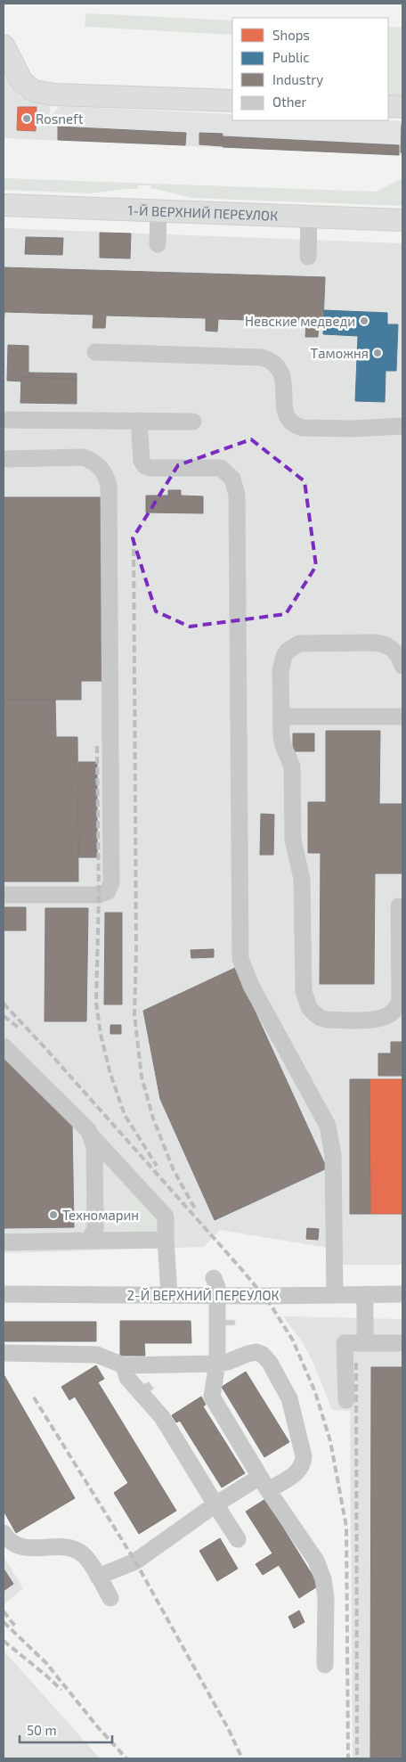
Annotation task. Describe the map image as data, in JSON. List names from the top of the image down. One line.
{"streets":{"main road":["1-Й ВЕРХНИЙ ПЕРЕУЛОК"],"street":["2-Й ВЕРХНИЙ ПЕРЕУЛОК"]},"places":["Rosneft","Невские медведи","Таможня","Техномарин"],"legend":["Shops","Public","Industry","Other"],"scale_bar":"50 m"}
